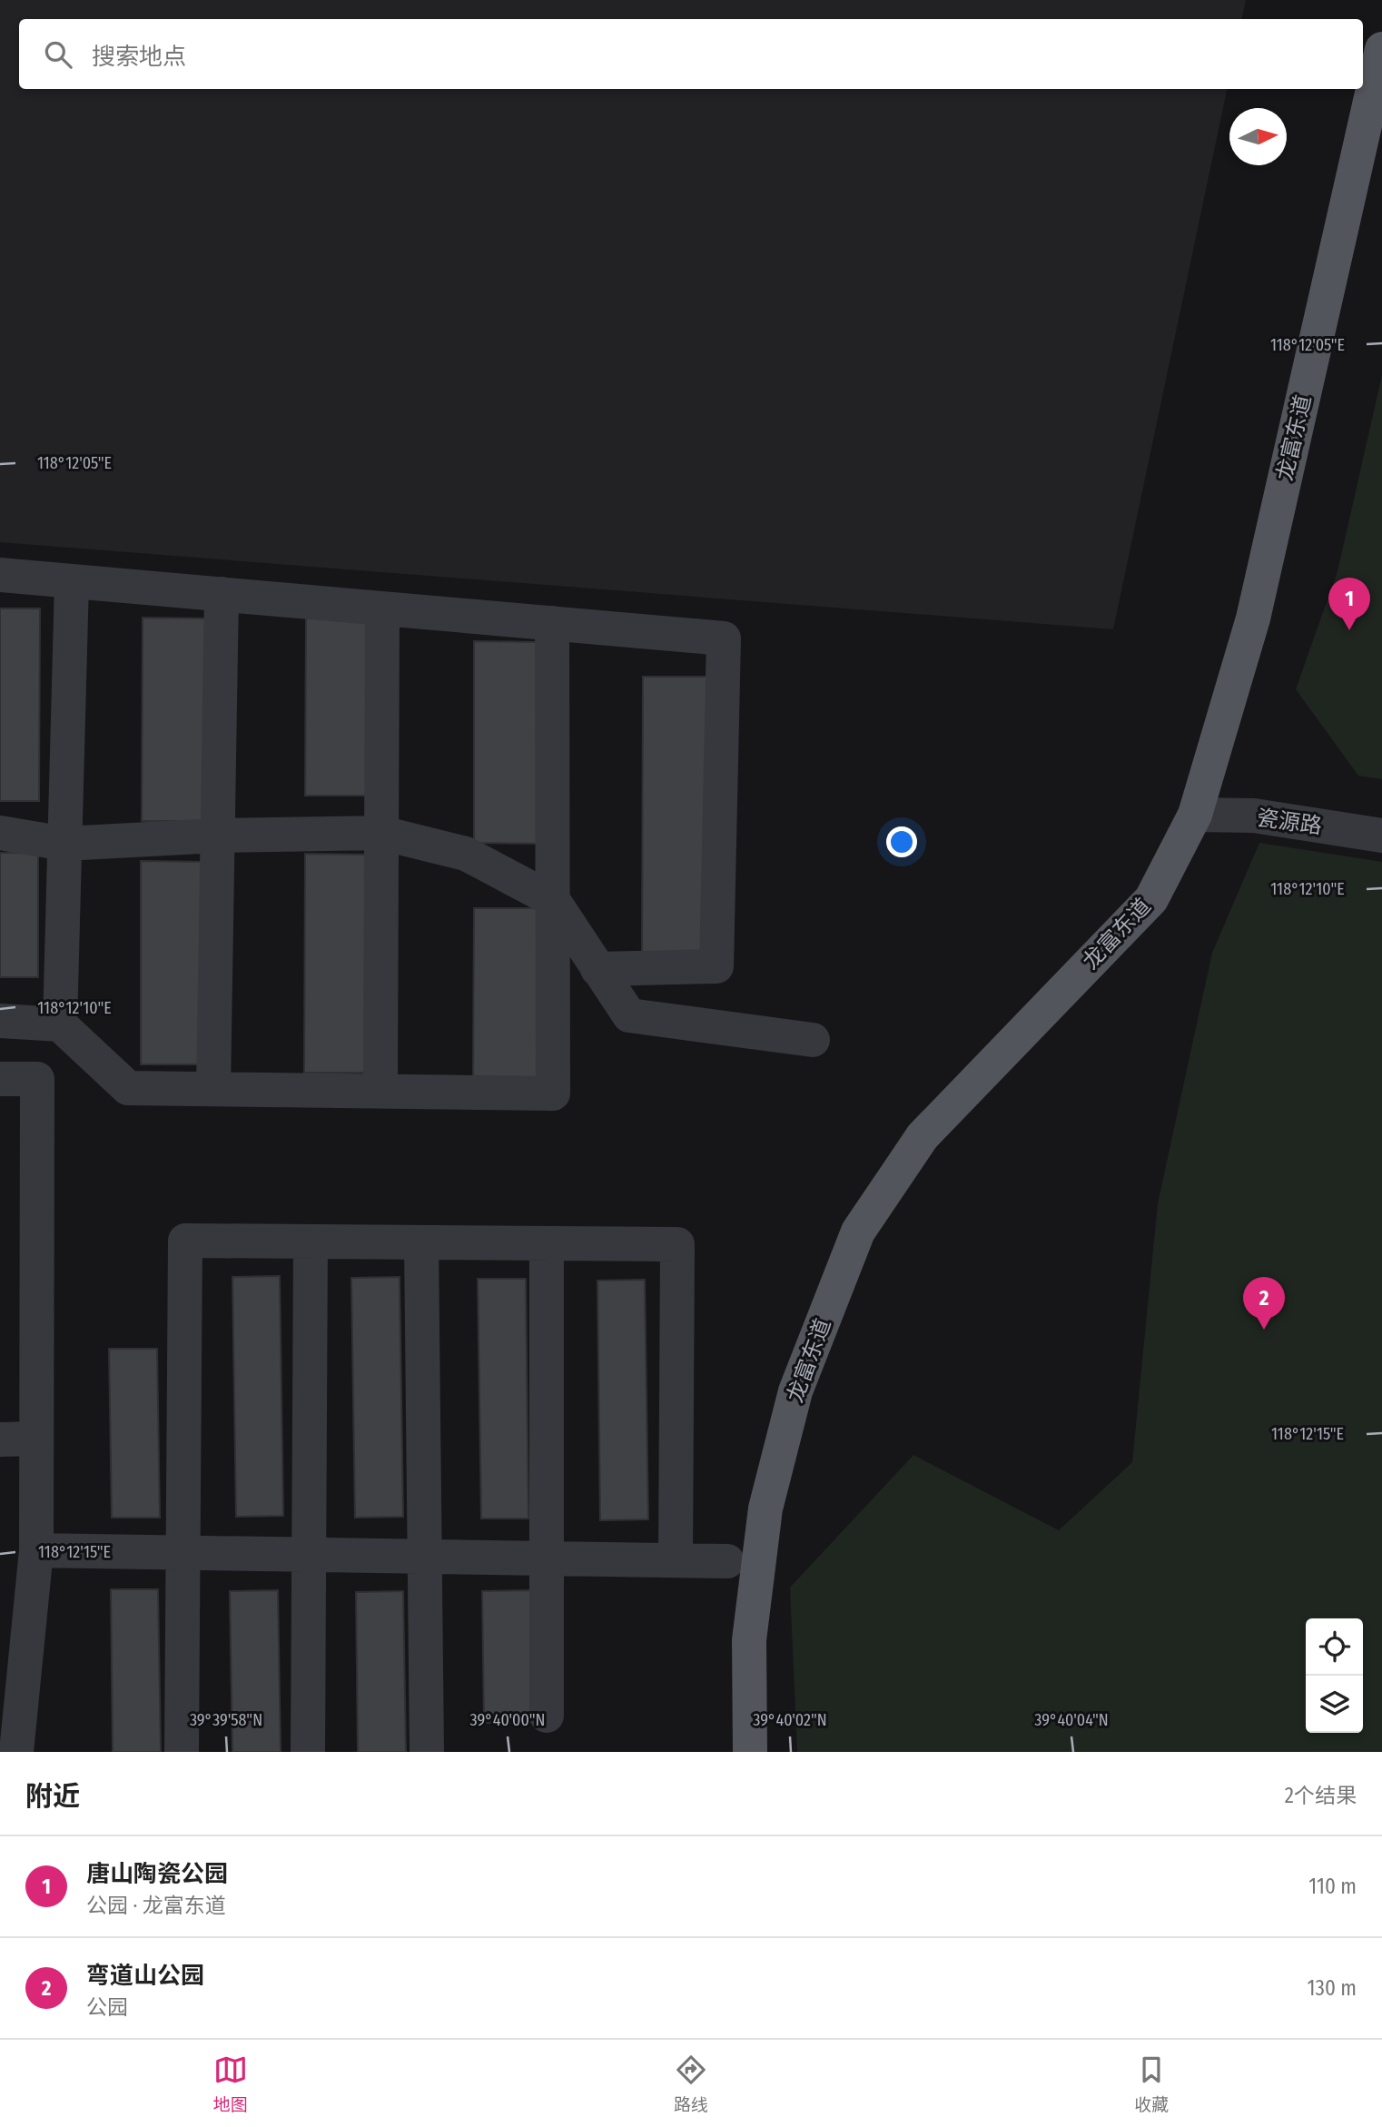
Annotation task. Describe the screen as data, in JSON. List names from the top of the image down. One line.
{"streets":{"main road":["龙富东道"],"street":["瓷源路"]},"crossings":[["龙富东道","瓷源路"]],"north":"right","page":{"search":"搜索地点","pins":["1","2"],"heading":["附近","2个结果"],"list":[{"mark":"1","name":"唐山陶瓷公园","note":"公园 · 龙富东道","value":"110 m"},{"mark":"2","name":"弯道山公园","note":"公园","value":"130 m"}],"nav":["地图","路线","收藏"]},"coordinates":["118°12'05\"E","118°12'10\"E","118°12'15\"E","39°39'58\"N","39°40'00\"N","39°40'02\"N","39°40'04\"N"]}
